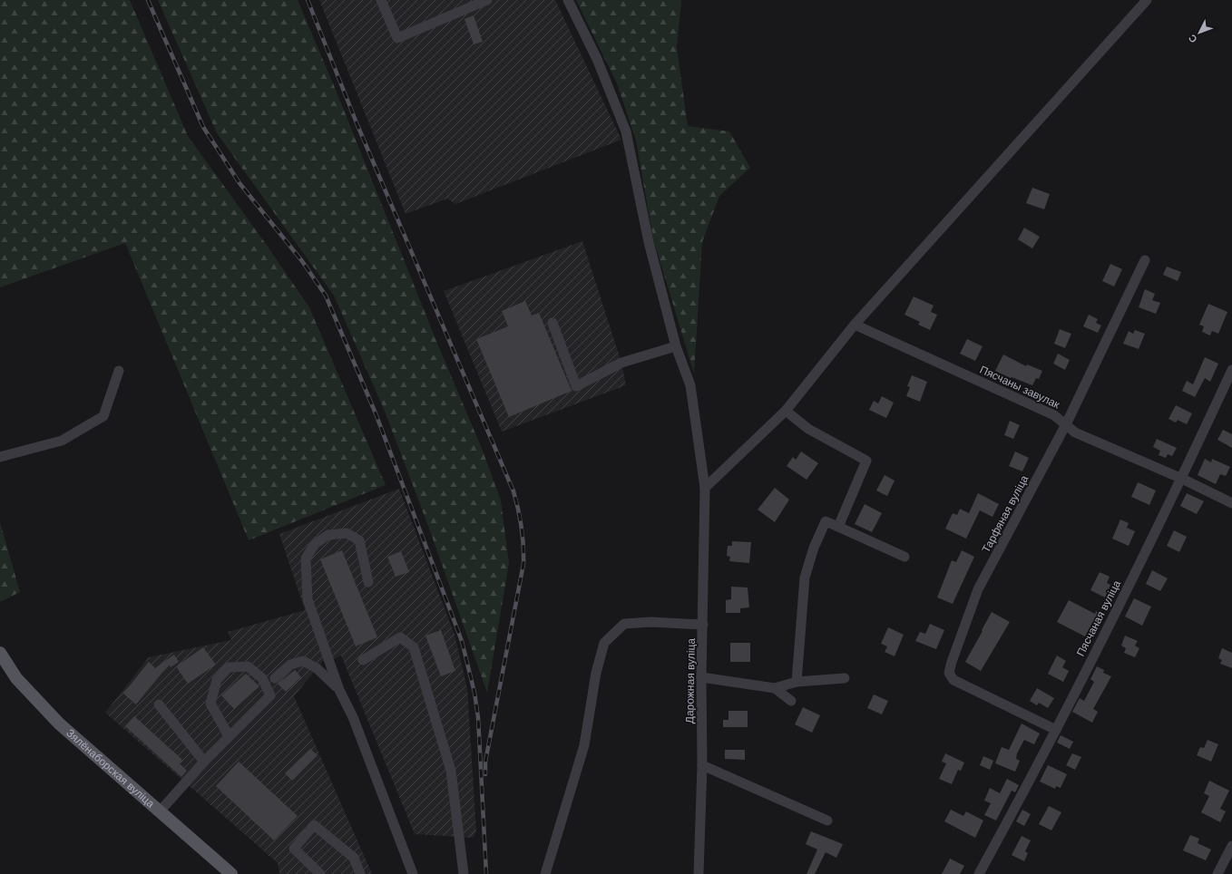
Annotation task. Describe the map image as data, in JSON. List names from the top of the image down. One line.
{"streets":{"main road":["Зялёнаборская вуліца"],"street":["Пясчаны завулак","Тарфяная вуліца","Пясчаная вуліца","Дарожная вуліца"]},"crossings":[["Пясчаны завулак","Тарфяная вуліца"],["Пясчаны завулак","Пясчаная вуліца"],["Тарфяная вуліца","Пясчаная вуліца"]],"north":"bottom left"}
